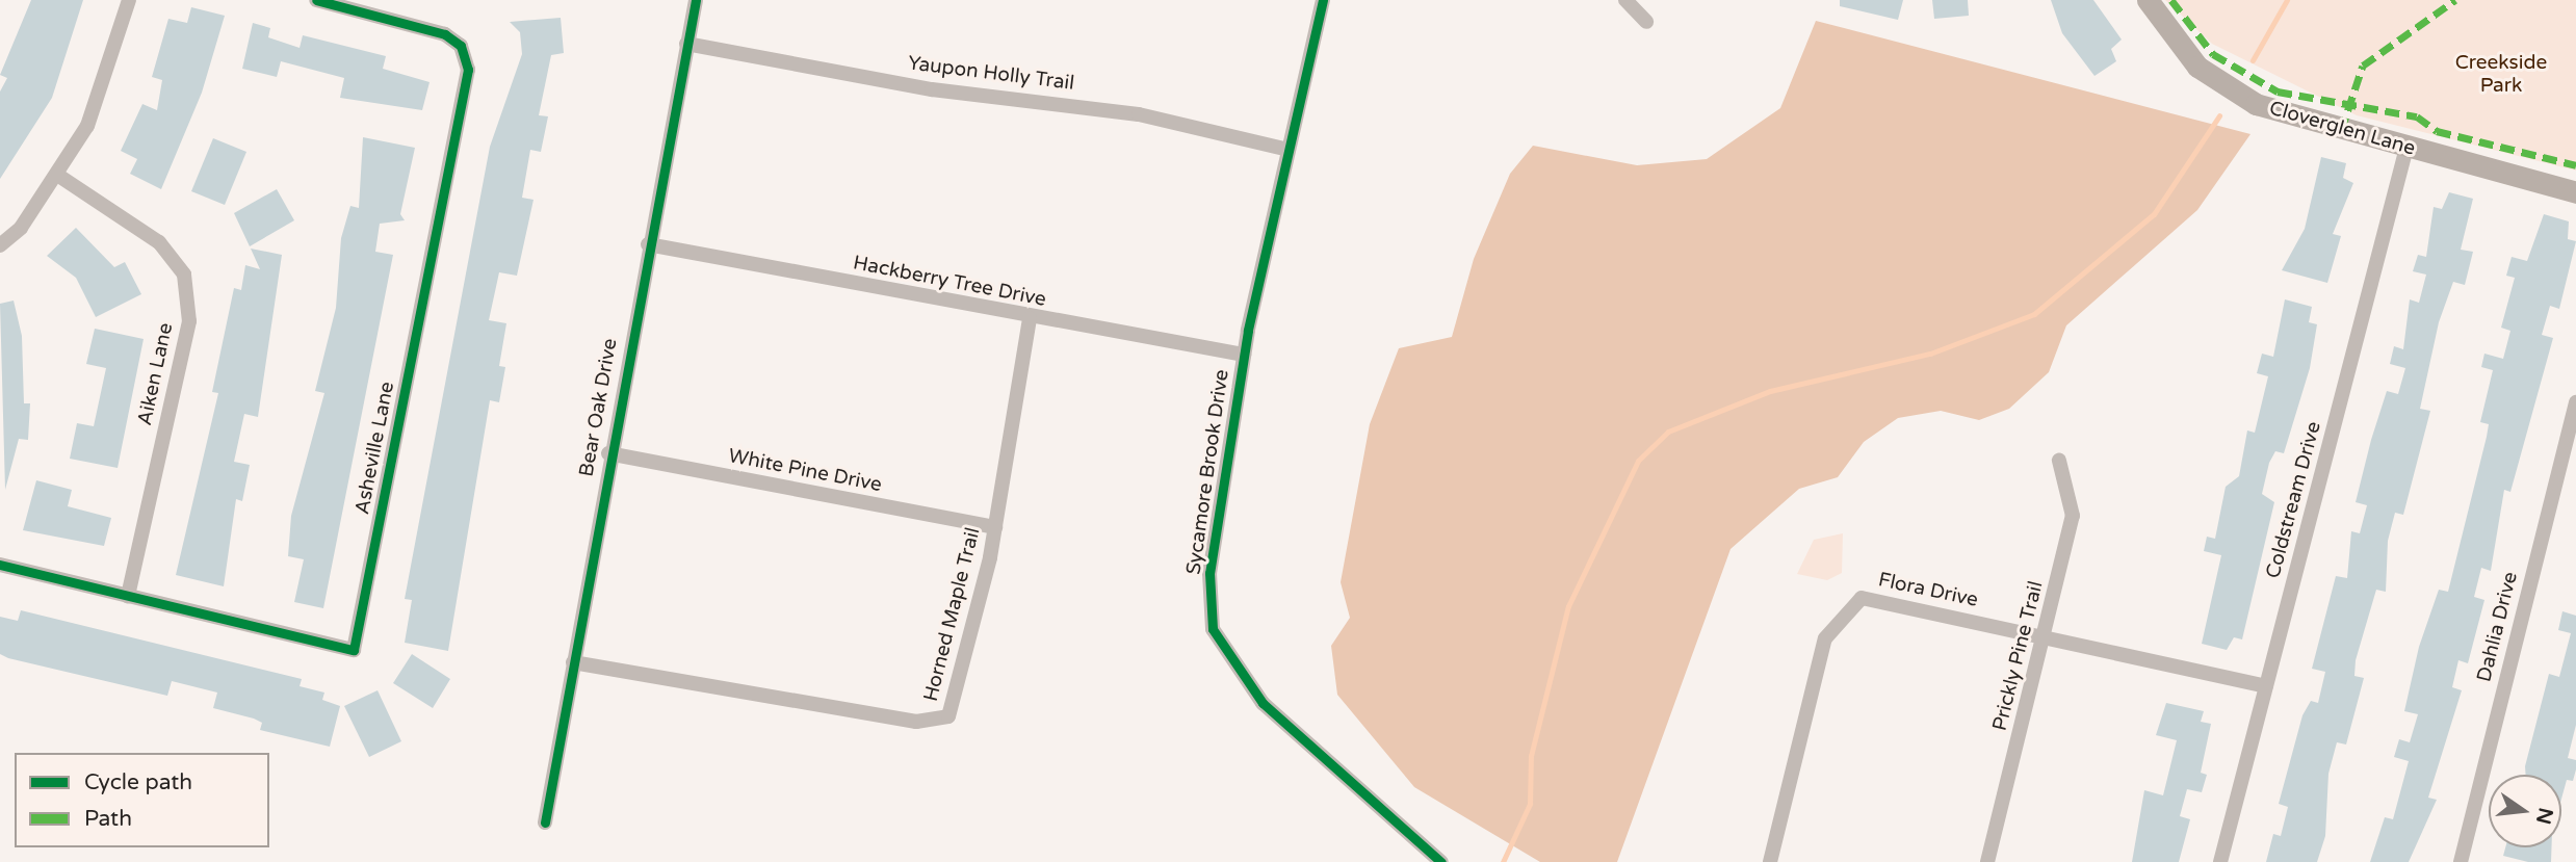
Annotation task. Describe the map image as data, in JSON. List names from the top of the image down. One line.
{"streets":{"street":["Yaupon Holly Trail","Cloverglen Lane","Hackberry Tree Drive","Aiken Lane","Bear Oak Drive","Asheville Lane","White Pine Drive","Sycamore Brook Drive","Coldstream Drive","Flora Drive","Horned Maple Trail","Dahlia Drive","Prickly Pine Trail"]},"crossings":[["Yaupon Holly Trail","Bear Oak Drive"],["Yaupon Holly Trail","Sycamore Brook Drive"],["Cloverglen Lane","Coldstream Drive"],["Hackberry Tree Drive","Bear Oak Drive"],["Hackberry Tree Drive","Sycamore Brook Drive"],["Hackberry Tree Drive","Horned Maple Trail"],["Aiken Lane","Asheville Lane"],["Bear Oak Drive","White Pine Drive"],["Bear Oak Drive","Horned Maple Trail"],["White Pine Drive","Horned Maple Trail"],["Coldstream Drive","Flora Drive"],["Flora Drive","Prickly Pine Trail"]],"parks":["Creekside Park"],"legend":["Cycle path","Path"],"north":"right"}
